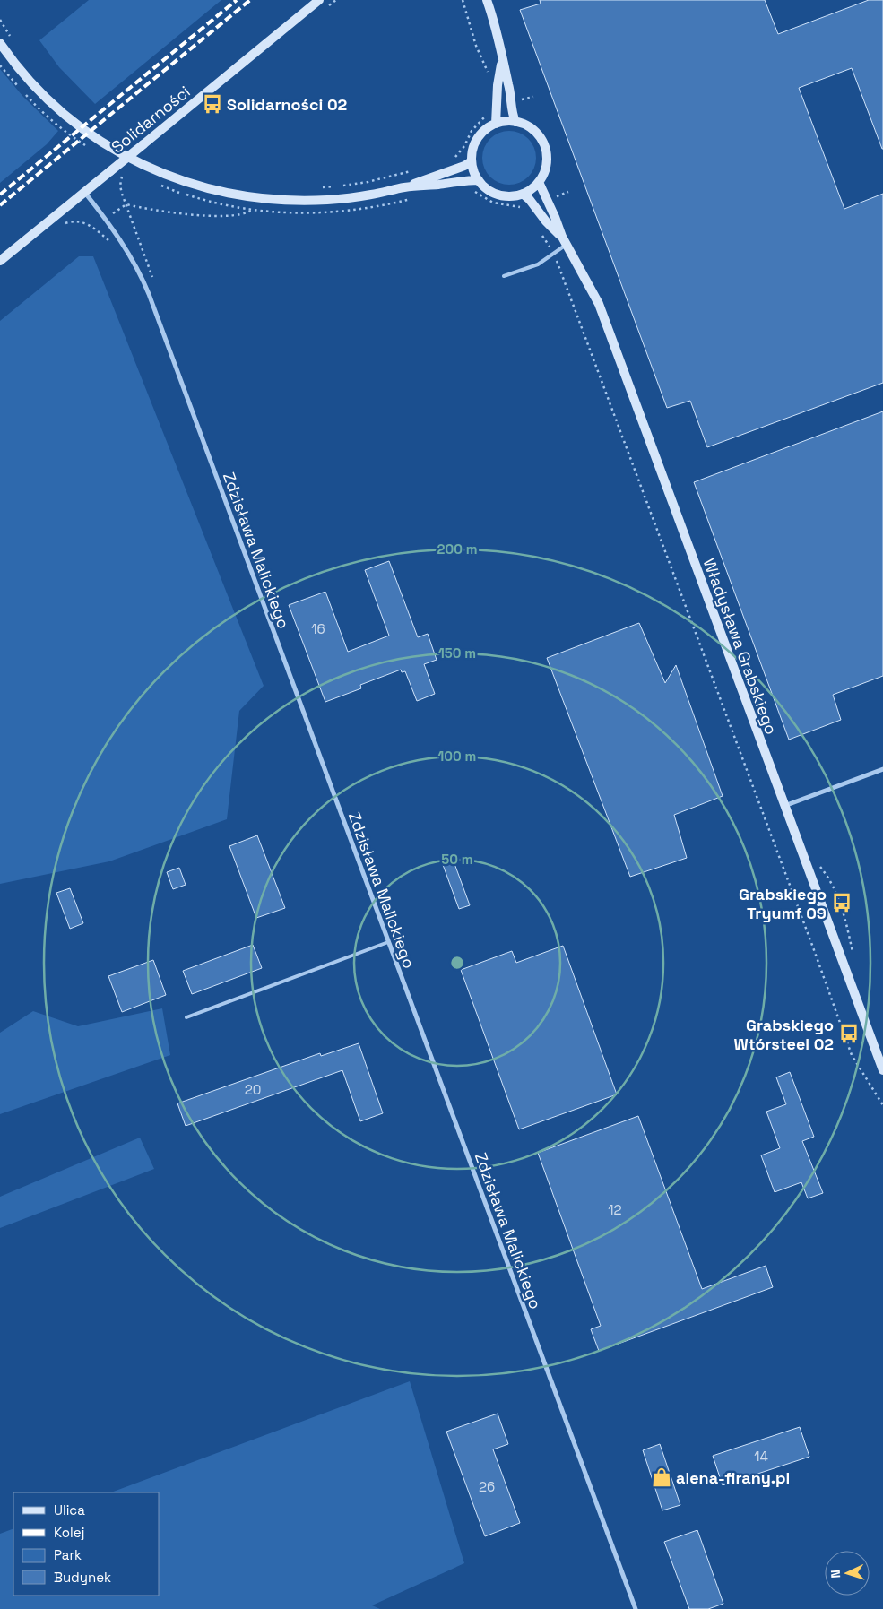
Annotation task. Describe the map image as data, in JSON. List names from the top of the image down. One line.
{"streets":{"street":["Solidarności","Zdzisława Malickiego","Władysława Grabskiego"]},"crossings":[["Solidarności","Zdzisława Malickiego"]],"places":{"bus stop":["Solidarności 02","Grabskiego Tryumf 09","Grabskiego Wtórsteel 02"],"shop":["alena-firany.pl"]},"house_numbers":["16","20","12","14","26"],"legend":["Ulica","Kolej","Park","Budynek"],"north":"left","rings":["200 m","150 m","100 m","50 m"]}
